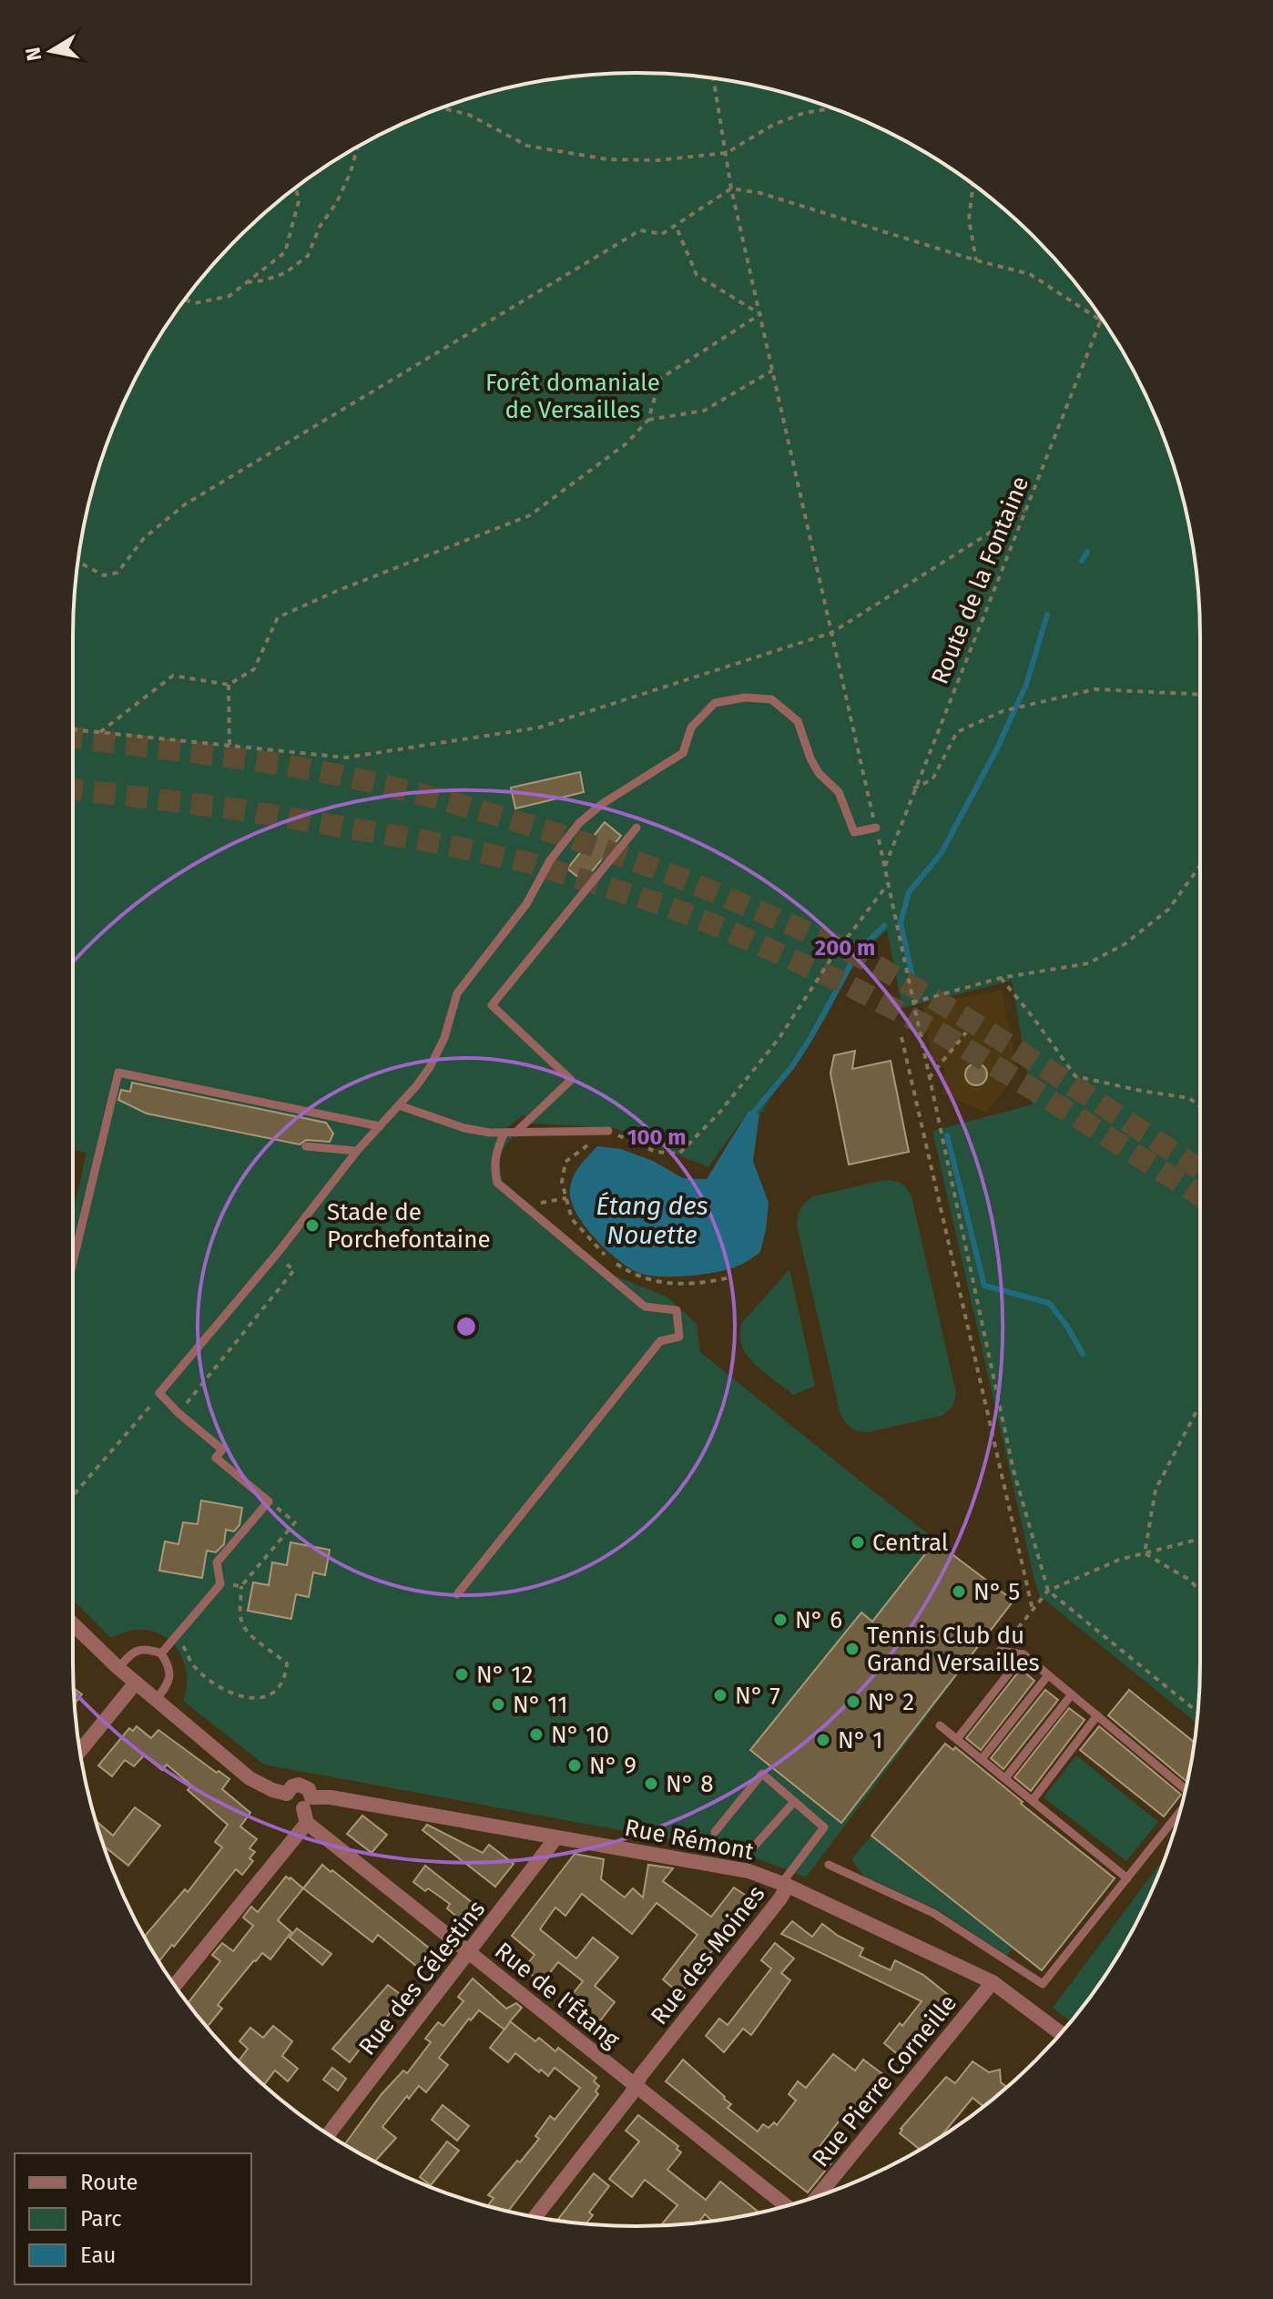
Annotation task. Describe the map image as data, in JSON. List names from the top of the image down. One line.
{"streets":{"street":["Rue Rémont","Rue des Moines","Rue des Célestins","Rue de l'Étang","Rue Pierre Corneille"],"path":["Route de la Fontaine"]},"crossings":[["Rue Rémont","Rue des Moines"],["Rue Rémont","Rue des Célestins"],["Rue Rémont","Rue de l'Étang"],["Rue Rémont","Rue Pierre Corneille"],["Rue des Moines","Rue de l'Étang"],["Rue des Célestins","Rue de l'Étang"]],"water":["Étang des Nouette"],"parks":["Forêt domaniale de Versailles"],"places":["Stade de Porchefontaine","Central","N° 5","N° 6","Tennis Club du Grand Versailles","N° 12","N° 7","N° 2","N° 11","N° 10","N° 1","N° 9","N° 8"],"legend":["Route","Parc","Eau"],"north":"left","rings":["200 m","100 m"]}
